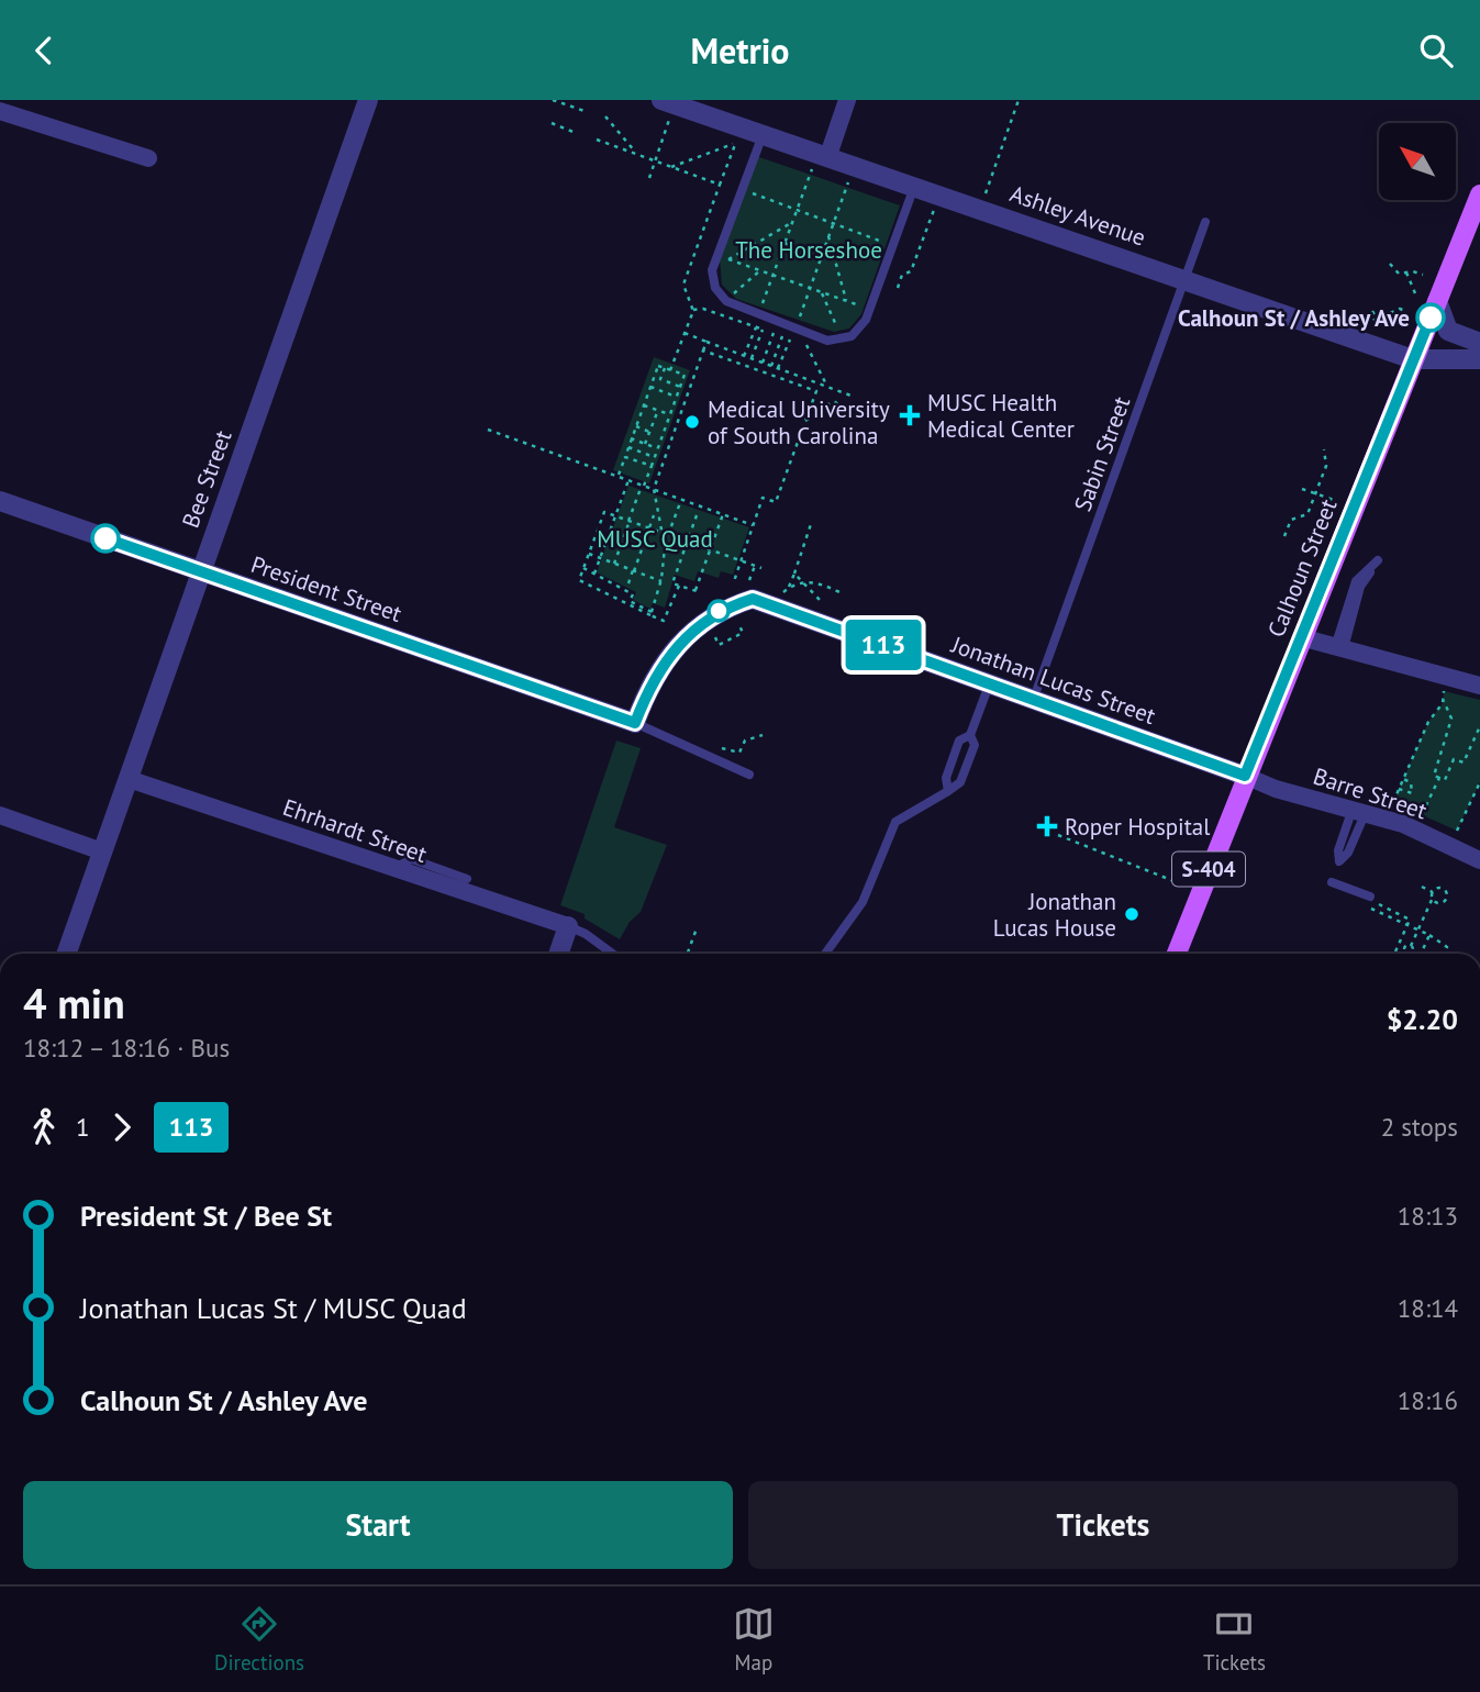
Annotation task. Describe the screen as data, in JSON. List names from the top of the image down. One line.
{"streets":{"main road":["Calhoun Street","S-404"],"street":["Ashley Avenue","Bee Street","President Street","Jonathan Lucas Street","Barre Street","Ehrhardt Street"],"lane":["Sabin Street"]},"crossings":[["Ashley Avenue","Sabin Street"],["Ashley Avenue","Calhoun Street"],["Sabin Street","Jonathan Lucas Street"],["Bee Street","President Street"],["Bee Street","Ehrhardt Street"],["Calhoun Street","Jonathan Lucas Street"],["Calhoun Street","Barre Street"],["President Street","Jonathan Lucas Street"],["Jonathan Lucas Street","Barre Street"]],"parks":["The Horseshoe","MUSC Quad"],"places":{"other":["Calhoun St / Ashley Ave","Medical University of South Carolina","Jonathan Lucas House"],"health":["MUSC Health Medical Center","Roper Hospital"]},"lines":["bus line 113"],"north":"top left","page":{"header":"Metrio","on_map":"113","heading":["4 min","18:12 – 18:16 · Bus","$2.20"],"legs":["1","113","2 stops"],"list":[{"name":"President St / Bee St","value":"18:13"},{"name":"Jonathan Lucas St / MUSC Quad","value":"18:14"},{"name":"Calhoun St / Ashley Ave","value":"18:16"}],"buttons":["Start","Tickets"],"tabs":["Directions","Map","Tickets"]}}
